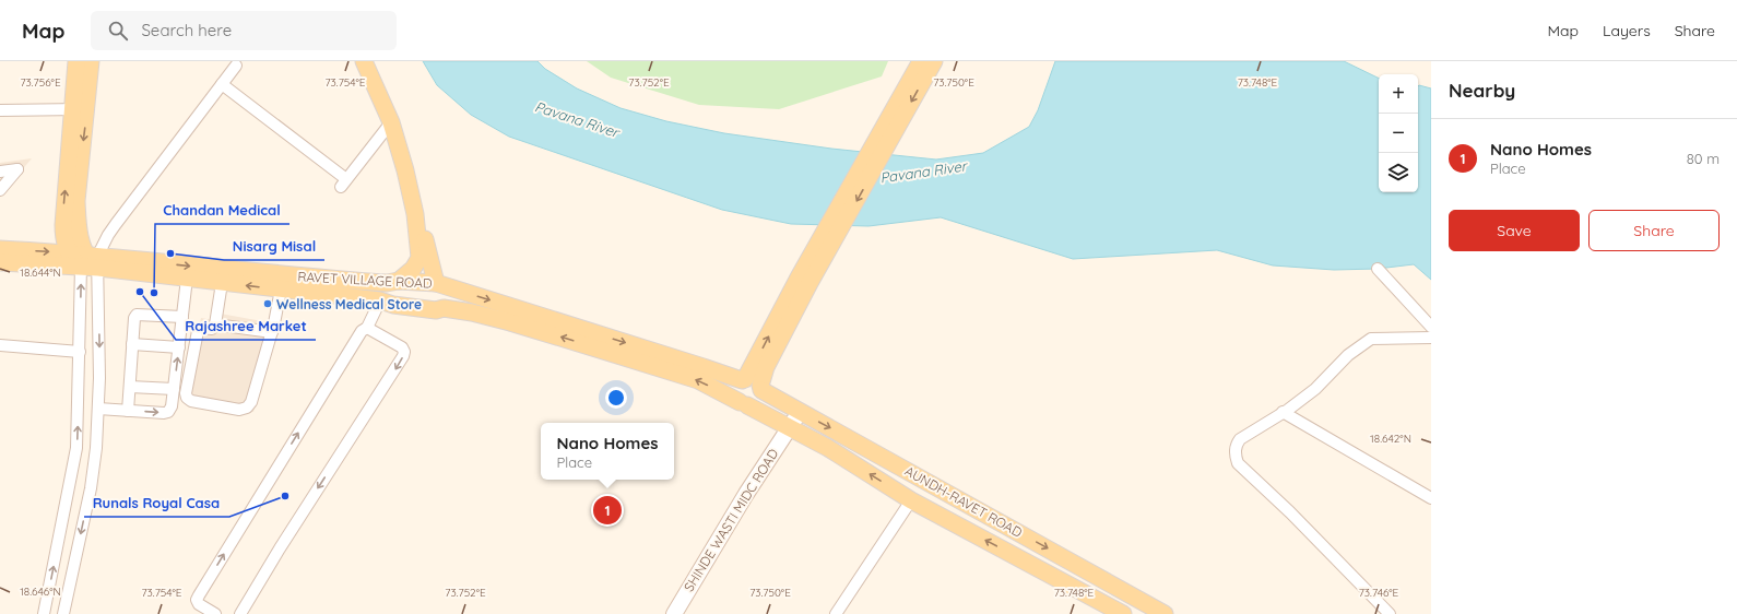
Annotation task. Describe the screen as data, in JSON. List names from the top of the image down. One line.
{"streets":{"main road":["RAVET VILLAGE ROAD","AUNDH-RAVET ROAD"],"street":["SHINDE WASTI MIDC ROAD"]},"crossings":[["RAVET VILLAGE ROAD","AUNDH-RAVET ROAD"],["AUNDH-RAVET ROAD","SHINDE WASTI MIDC ROAD"]],"water":["Pavana River"],"places":["Nisarg Misal","Rajashree Market","Chandan Medical","Wellness Medical Store","Runals Royal Casa"],"page":{"header":"Map","search":"Search here","nav":["Map","Layers","Share"],"heading":"Nearby","map_buttons":["+","−"],"list":[{"mark":"1","name":"Nano Homes","note":"Place","value":"80 m"}],"buttons":["Save","Share"],"popup":["Nano Homes","Place"],"pins":"1"},"coordinates":["73.754°E","73.752°E","73.750°E","73.748°E","73.756°E","18.644°N","18.642°N","18.646°N","73.746°E"]}
